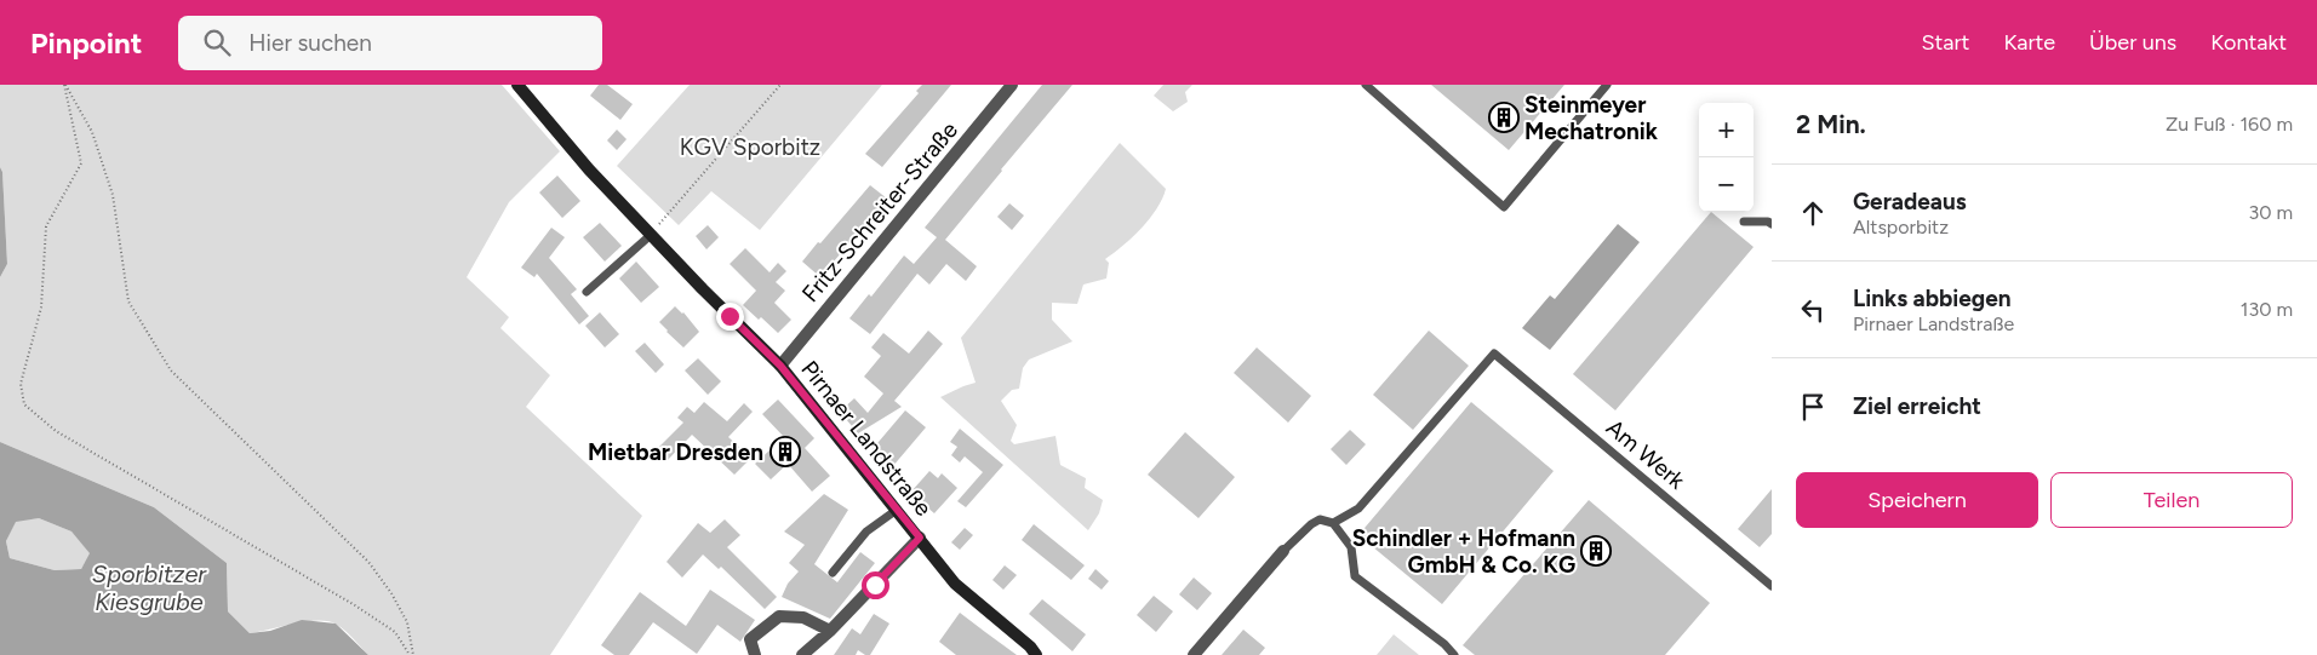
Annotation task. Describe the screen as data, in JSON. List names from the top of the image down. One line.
{"streets":{"street":["Fritz-Schreiter-Straße","Pirnaer Landstraße"],"lane":["Am Werk"]},"crossings":[["Fritz-Schreiter-Straße","Pirnaer Landstraße"]],"water":["Sporbitzer Kiesgrube"],"parks":["KGV Sporbitz"],"places":{"building":["Steinmeyer Mechatronik","Mietbar Dresden","Schindler + Hofmann GmbH & Co. KG"]},"page":{"header":"Pinpoint","search":"Hier suchen","nav":["Start","Karte","Über uns","Kontakt"],"heading":["2 Min.","Zu Fuß · 160 m"],"map_buttons":["+","−"],"list":[["Geradeaus","Altsporbitz","30 m"],["Links abbiegen","Pirnaer Landstraße","130 m"],"Ziel erreicht"],"buttons":["Speichern","Teilen"]}}
